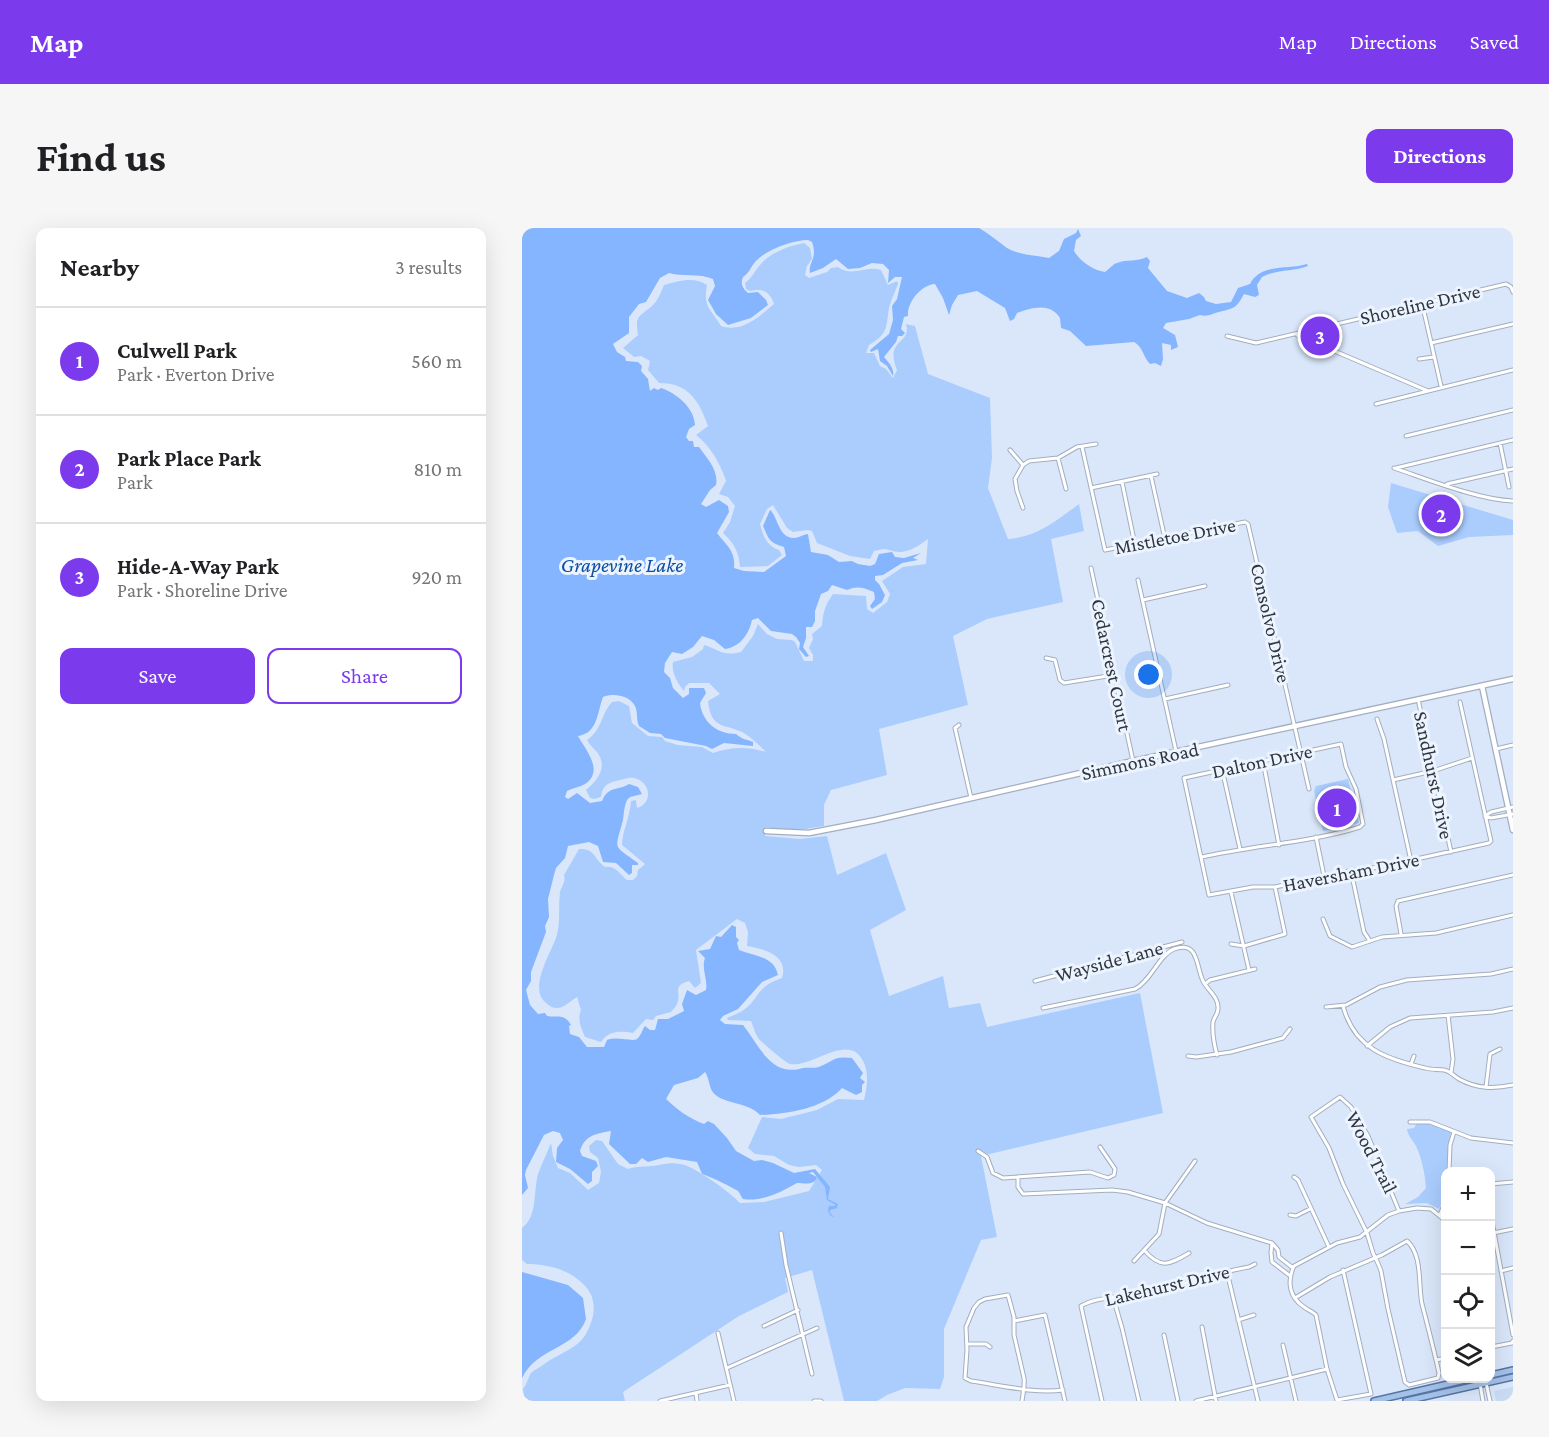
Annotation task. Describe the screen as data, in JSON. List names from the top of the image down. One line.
{"streets":{"street":["Shoreline Drive","Mistletoe Drive","Consolvo Drive","Cedarcrest Court","Simmons Road","Dalton Drive","Sandhurst Drive","Haversham Drive","Wayside Lane","Wood Trail","Lakehurst Drive"]},"crossings":[["Mistletoe Drive","Consolvo Drive"],["Consolvo Drive","Simmons Road"],["Consolvo Drive","Dalton Drive"],["Cedarcrest Court","Simmons Road"],["Simmons Road","Sandhurst Drive"],["Dalton Drive","Haversham Drive"],["Sandhurst Drive","Haversham Drive"]],"water":["Grapevine Lake"],"page":{"header":"Map","nav":["Map","Directions","Saved"],"buttons":["Directions",["Save","Share"]],"title":"Find us","heading":["Nearby","3 results"],"list":[{"mark":"1","name":"Culwell Park","note":"Park · Everton Drive","value":"560 m"},{"mark":"2","name":"Park Place Park","note":"Park","value":"810 m"},{"mark":"3","name":"Hide-A-Way Park","note":"Park · Shoreline Drive","value":"920 m"}],"pins":["3","2","1"],"map_buttons":["+","−"]}}
